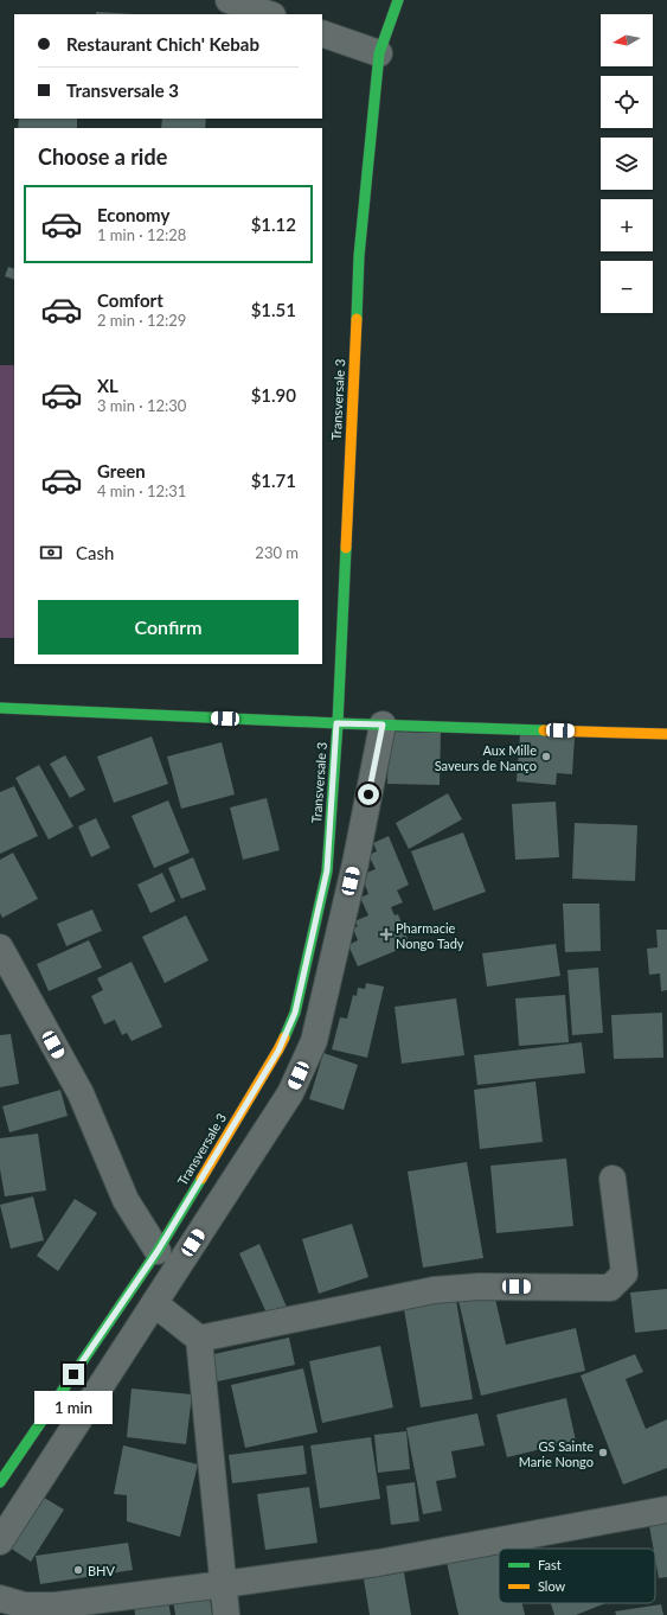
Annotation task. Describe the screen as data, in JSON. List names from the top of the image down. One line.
{"streets":{"main road":["Transversale 3"]},"places":{"other":["Aux Mille Saveurs de Nanço","GS Sainte Marie Nongo","BHV"],"health":["Pharmacie Nongo Tady"]},"legend":["Fast","Slow"],"north":"left","page":{"map_buttons":["+","−"],"banner":["Restaurant Chich' Kebab","Transversale 3"],"heading":"Choose a ride","list":[{"name":"Economy","note":"1 min · 12:28","value":"$1.12"},{"name":"Comfort","note":"2 min · 12:29","value":"$1.51"},{"name":"XL","note":"3 min · 12:30","value":"$1.90"},{"name":"Green","note":"4 min · 12:31","value":"$1.71"}],"pay":["Cash","230 m"],"buttons":"Confirm","bubble":"1 min"}}
